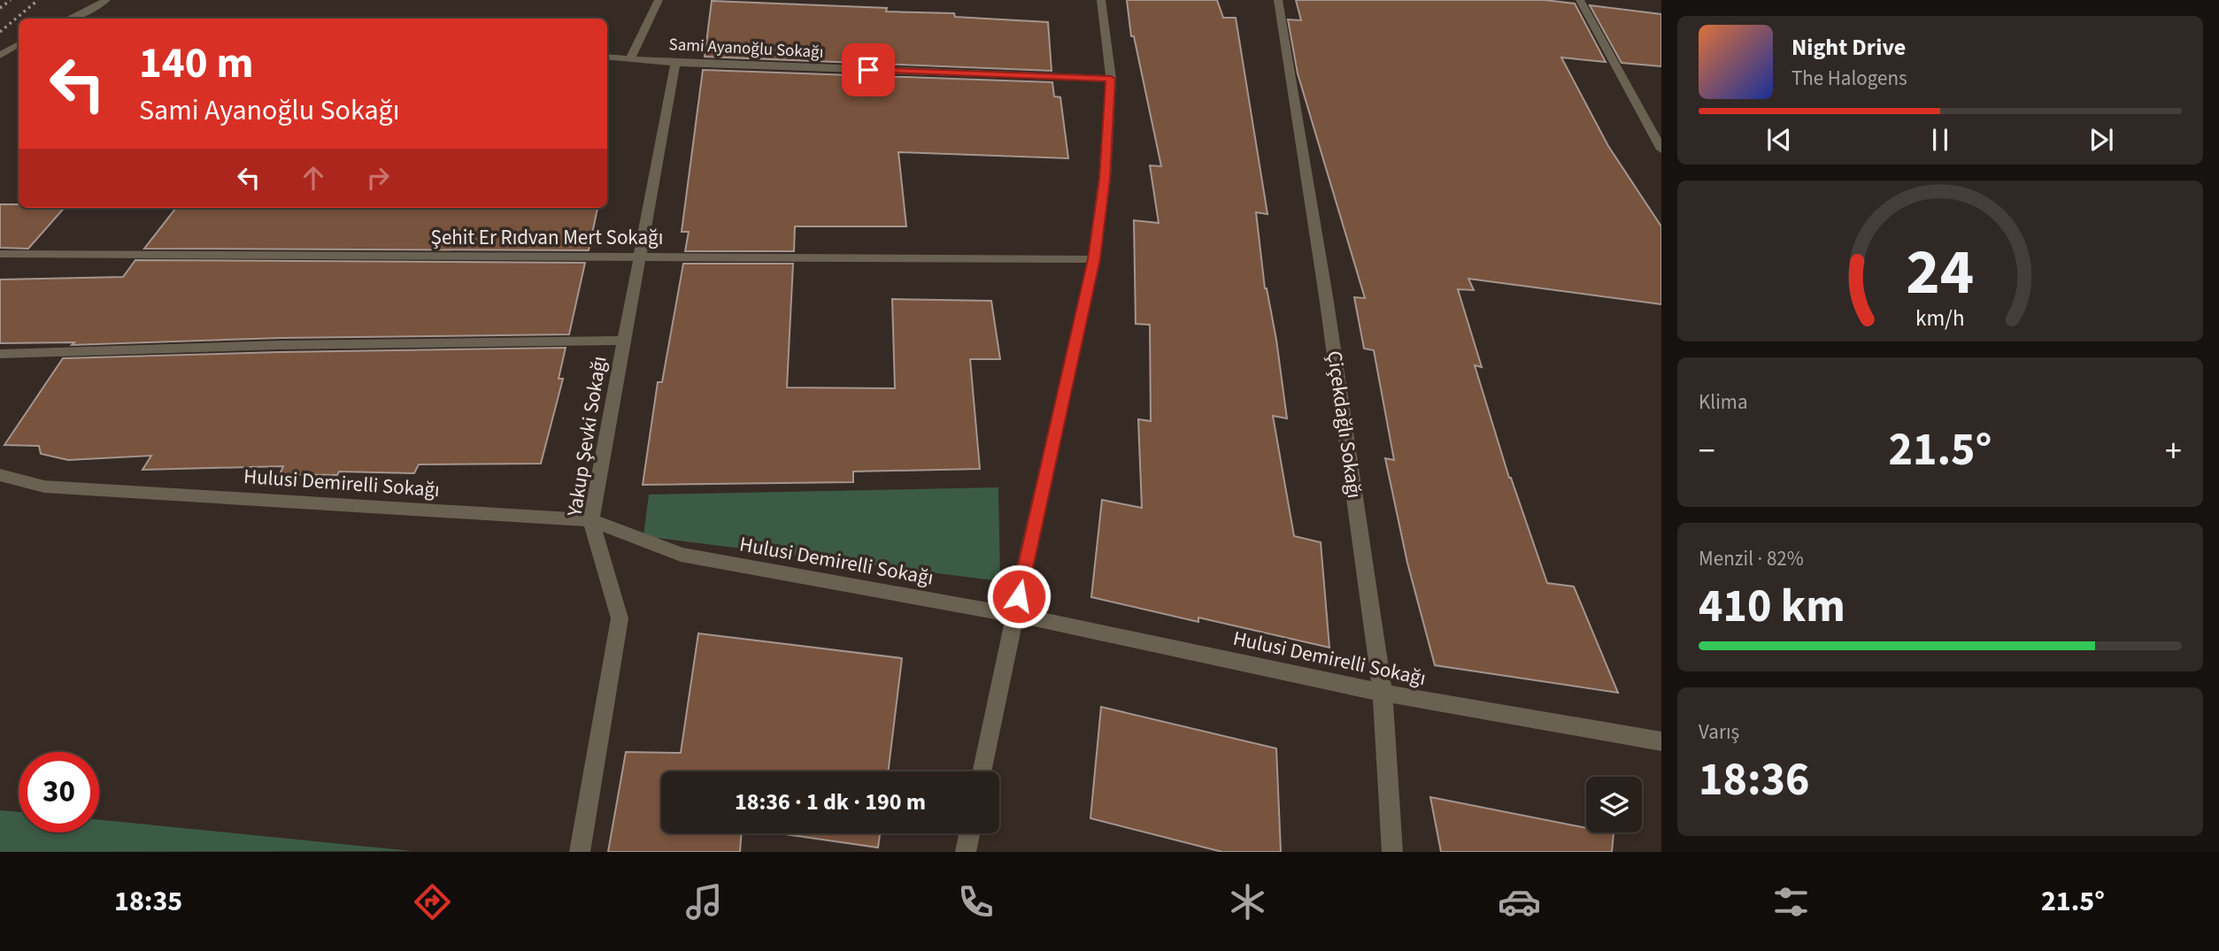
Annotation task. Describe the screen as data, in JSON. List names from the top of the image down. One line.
{"streets":{"street":["Sami Ayanoğlu Sokağı","Şehit Er Rıdvan Mert Sokağı","Çiçekdağlı Sokağı","Yakup Şevki Sokağı","Hulusi Demirelli Sokağı"]},"crossings":[["Sami Ayanoğlu Sokağı","Yakup Şevki Sokağı"],["Şehit Er Rıdvan Mert Sokağı","Yakup Şevki Sokağı"],["Çiçekdağlı Sokağı","Hulusi Demirelli Sokağı"],["Yakup Şevki Sokağı","Hulusi Demirelli Sokağı"]],"page":{"turn":["140 m","Sami Ayanoğlu Sokağı"],"song":["Night Drive","The Halogens"],"tile":["Klima",["Menzil · 82%","410 km"],["Varış","18:36"]],"heat":["−","21.5°","+"],"limit":"30","trip":"18:36 · 1 dk · 190 m","tabs":["18:35","21.5°"],"gauge":["24","km/h"]}}
